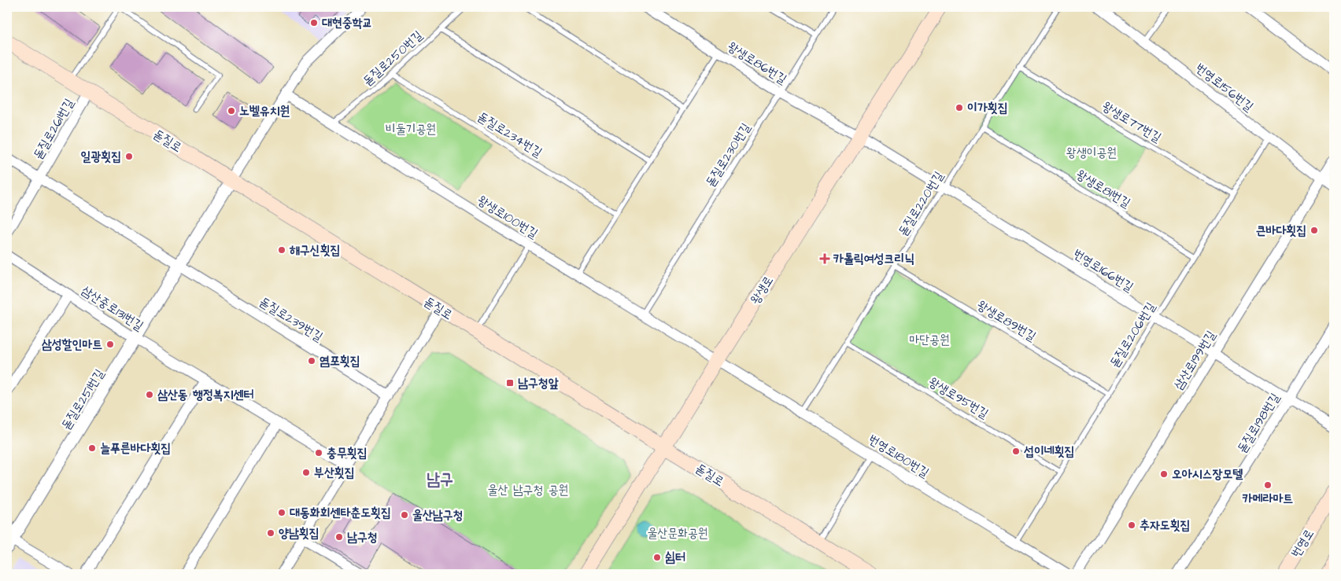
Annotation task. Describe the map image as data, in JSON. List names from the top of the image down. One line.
{"streets":{"main road":["돋질로","왕생로","번영로"],"street":["왕생로86번길","번영로156번길","돋질로261번길","왕생로100번길","번영로166번길","삼산중로131번길","돋질로239번길","삼산로199번길","돋질로251번길","돋질로198번길","번영로180번길"],"lane":["돋질로250번길","왕생로77번길","돋질로234번길","돋질로230번길","왕생로81번길","돋질로220번길","왕생로89번길","돋질로206번길","왕생로95번길"]},"crossings":[["돋질로250번길","돋질로234번길"],["돋질로250번길","왕생로100번길"],["왕생로86번길","돋질로230번길"],["왕생로86번길","번영로166번길"],["왕생로86번길","왕생로"],["번영로156번길","돋질로206번길"],["번영로156번길","삼산로199번길"],["왕생로77번길","돋질로220번길"],["왕생로77번길","돋질로206번길"],["돋질로261번길","돋질로"],["돋질로","왕생로"],["돋질로","돋질로251번길"],["돋질로230번길","왕생로100번길"],["왕생로81번길","돋질로220번길"],["왕생로81번길","돋질로206번길"],["돋질로220번길","번영로166번길"],["돋질로220번길","왕생로89번길"],["돋질로220번길","왕생로95번길"],["돋질로220번길","번영로180번길"],["왕생로100번길","왕생로"],["왕생로100번길","번영로180번길"],["번영로166번길","왕생로"],["번영로166번길","돋질로206번길"],["번영로166번길","삼산로199번길"],["번영로166번길","돋질로198번길"],["왕생로","번영로180번길"],["삼산중로131번길","돋질로251번길"],["돋질로239번길","돋질로251번길"],["왕생로89번길","돋질로206번길"],["돋질로206번길","왕생로95번길"],["돋질로206번길","번영로180번길"]],"districts":["남구"],"parks":["비둘기공원","왕생이공원","마단공원","울산 남구청 공원","울산문화공원"],"places":{"other":["대현중학교","이가횟집","노벨유치원","일광횟집","큰바다횟집","해구신횟집","삼성할인마트","염포횟집","삼산동 행정복지센터","늘푸른바다횟집","섭이네횟집","충무횟집","부산횟집","오아시스장모텔","카메라마트","대동화회센타춘도횟집","울산남구청","추자도횟집","양남횟집","남구청","쉼터"],"health":["카톨릭여성크리닉"],"transit":["남구청앞"]}}
